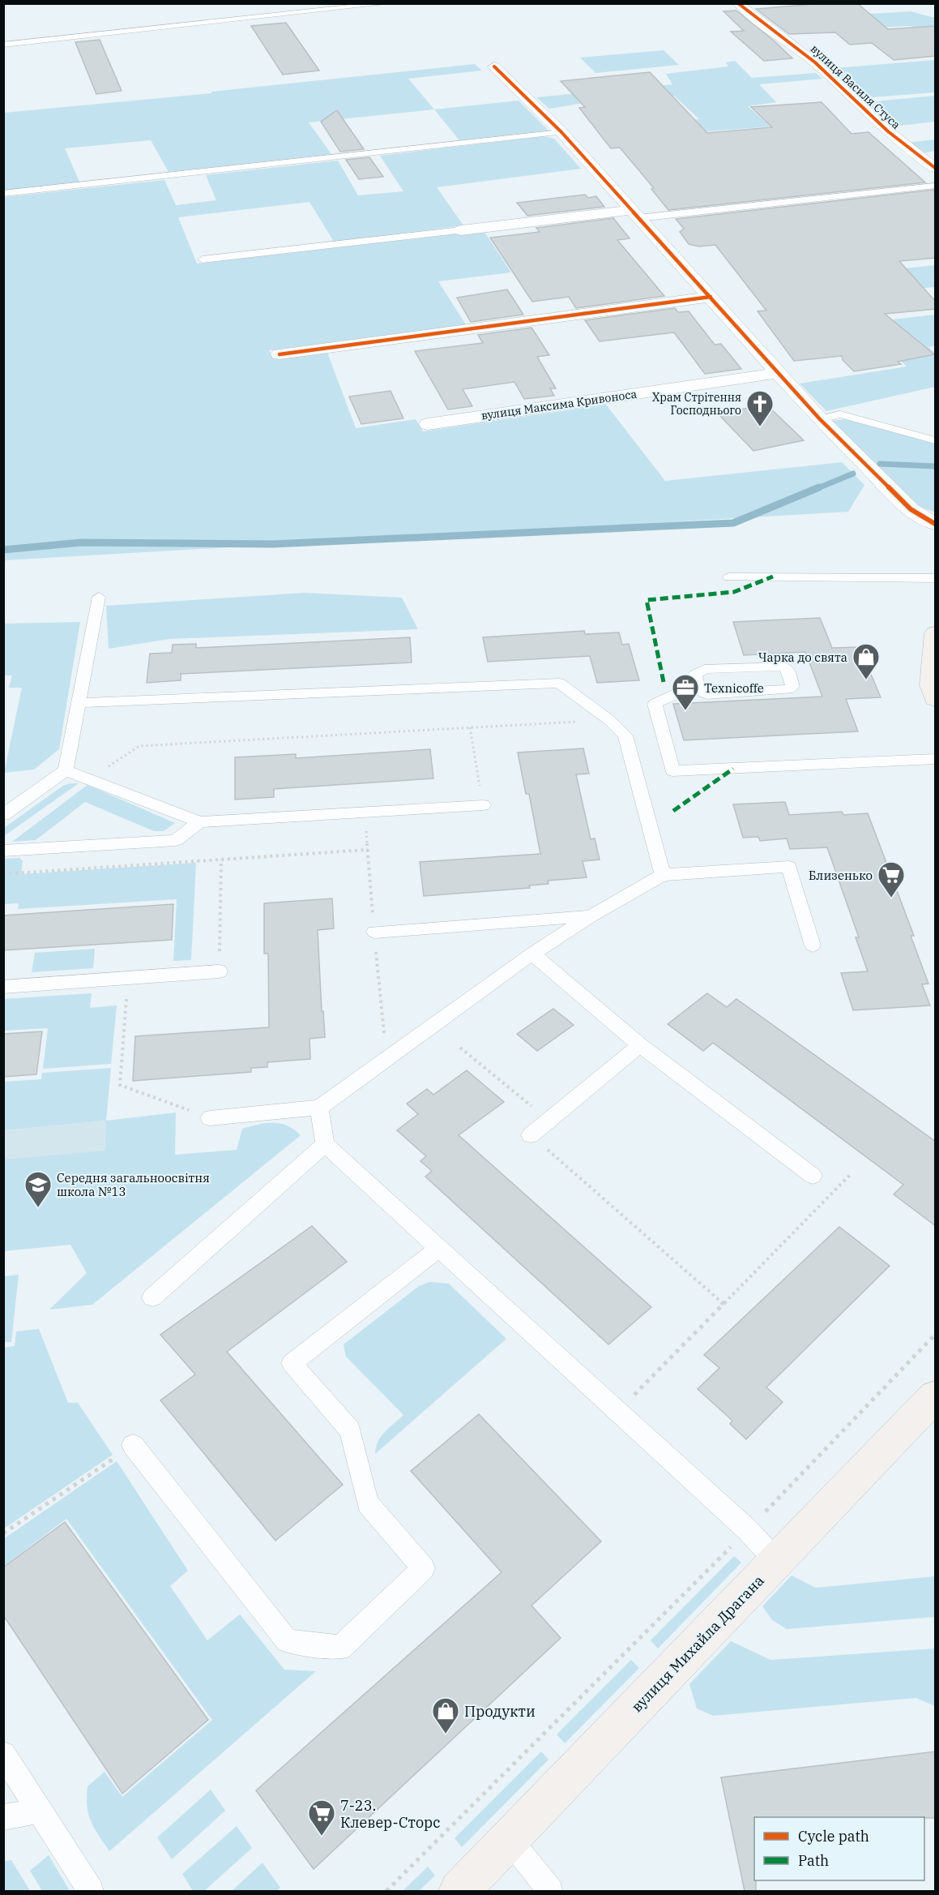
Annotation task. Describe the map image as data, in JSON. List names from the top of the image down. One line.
{"streets":{"main road":["вулиця Михайла Драгана"],"street":["вулиця Василя Стуса","вулиця Максима Кривоноса"]},"places":{"church":["Храм Стрітення Господнього"],"shop":["Чарка до свята","Продукти"],"office":["Texnicoffe"],"supermarket":["Близенько","7-23. Клевер-Сторс"],"school or university":["Середня загальноосвітня школа №13"]},"legend":["Cycle path","Path"]}
